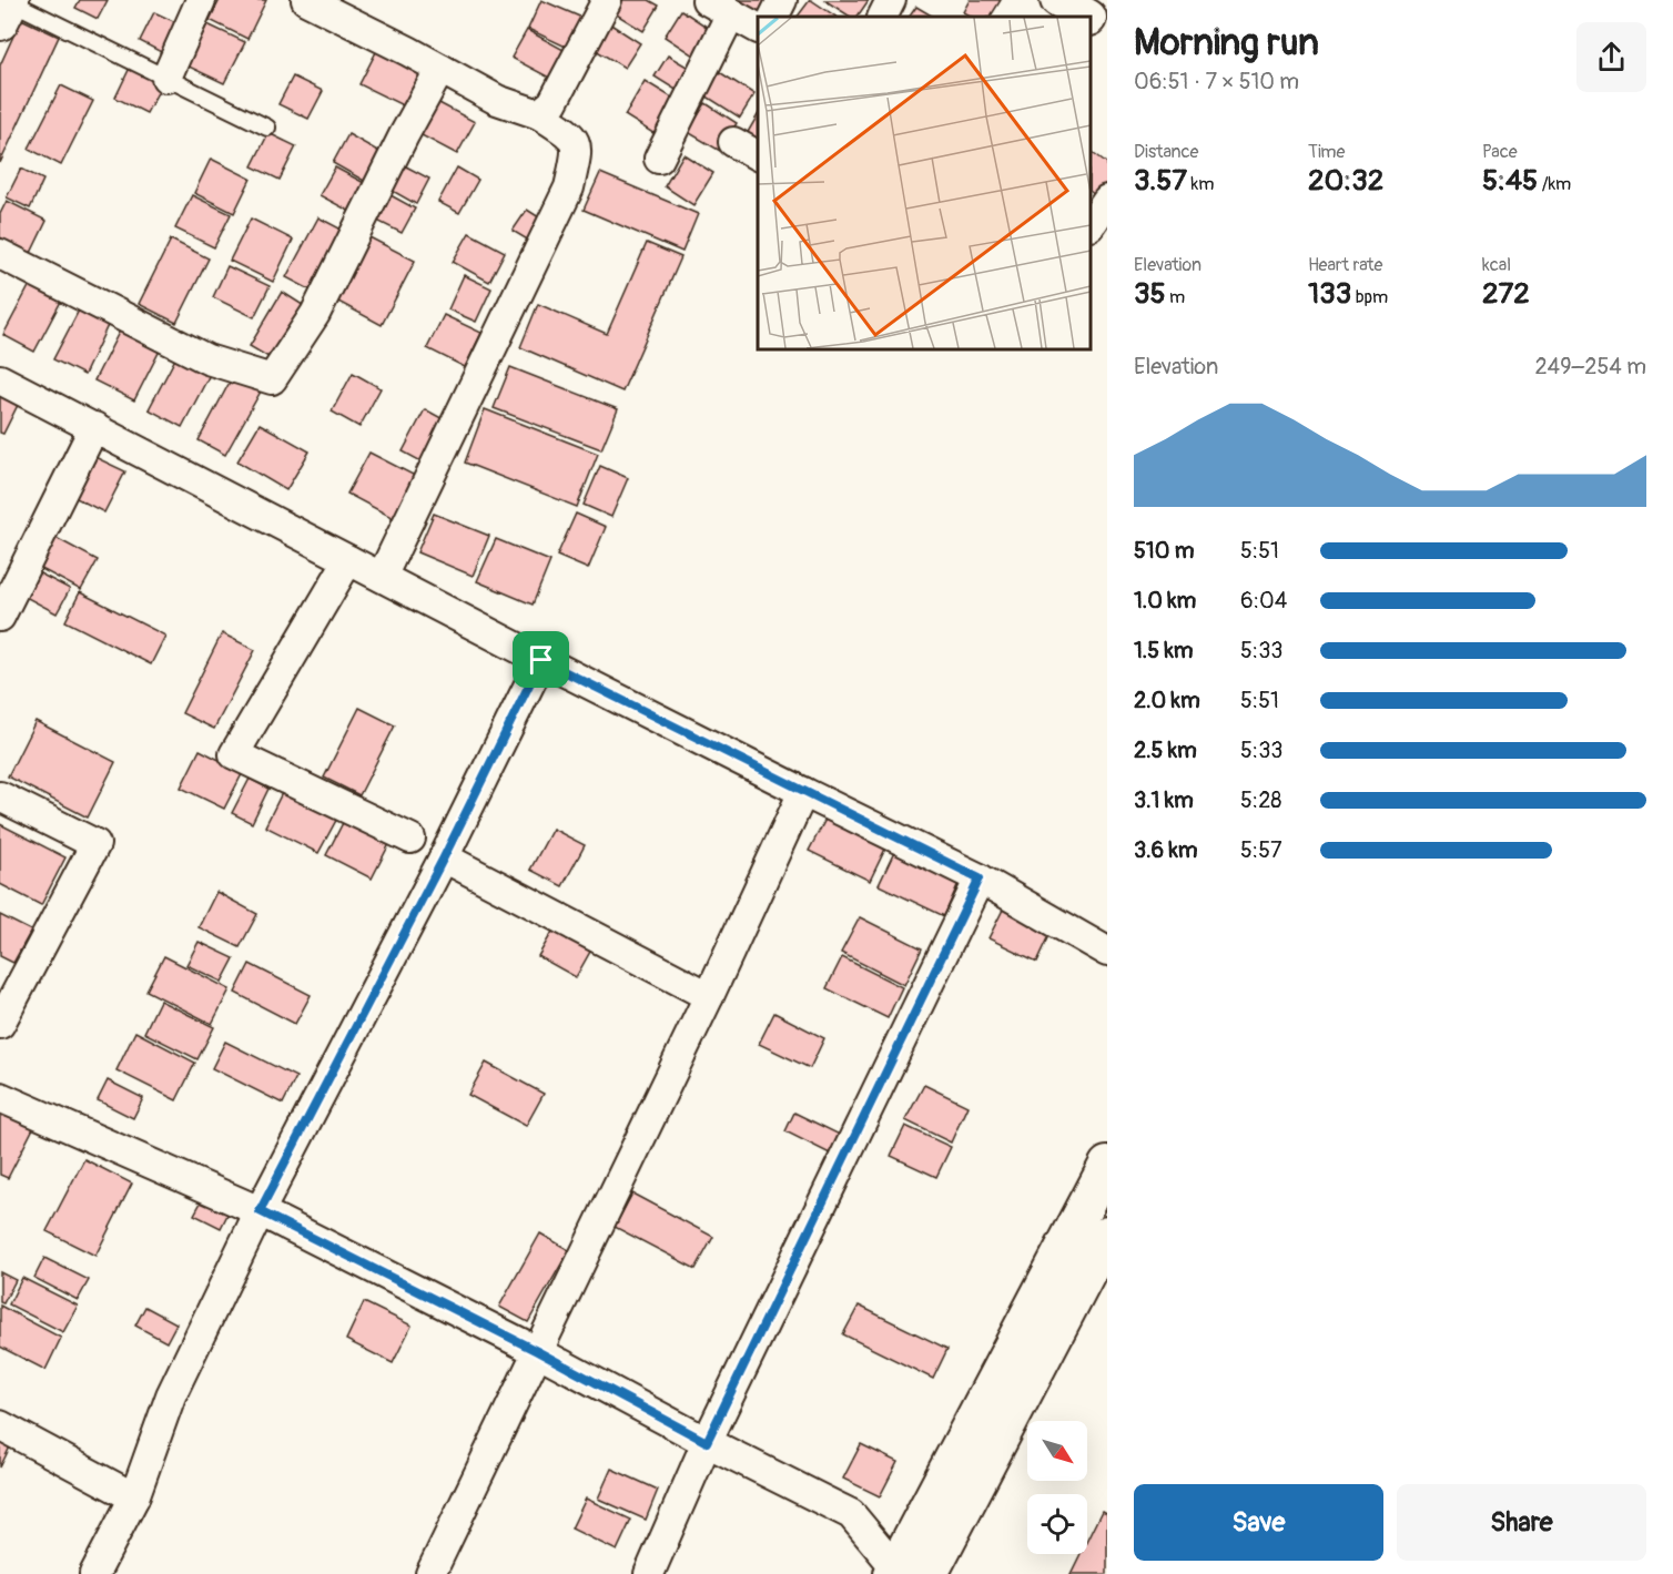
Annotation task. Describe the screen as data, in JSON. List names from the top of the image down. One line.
{"north":"bottom right","page":{"heading":["Morning run","06:51 · 7 × 510 m"],"stats":[["Distance","3.57 km"],["Time","20:32"],["Pace","5:45 /km"],["Elevation","35 m"],["Heart rate","133 bpm"],["kcal","272"]],"chart":["Elevation","249–254 m"],"list":[{"name":"510 m","note":"5:51"},{"name":"1.0 km","note":"6:04"},{"name":"1.5 km","note":"5:33"},{"name":"2.0 km","note":"5:51"},{"name":"2.5 km","note":"5:33"},{"name":"3.1 km","note":"5:28"},{"name":"3.6 km","note":"5:57"}],"buttons":["Save","Share"]}}
